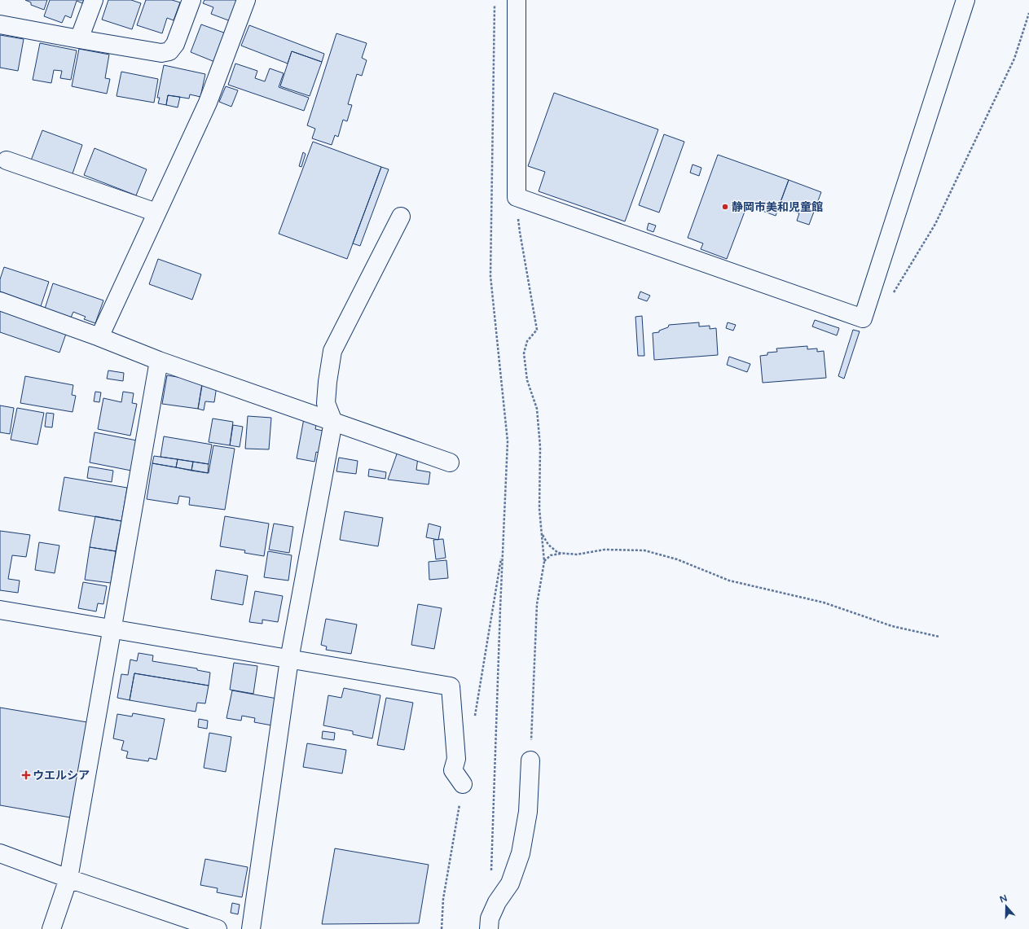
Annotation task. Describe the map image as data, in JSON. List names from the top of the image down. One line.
{"places":{"other":["静岡市美和児童館"],"health":["ウエルシア"]},"north":"top"}
